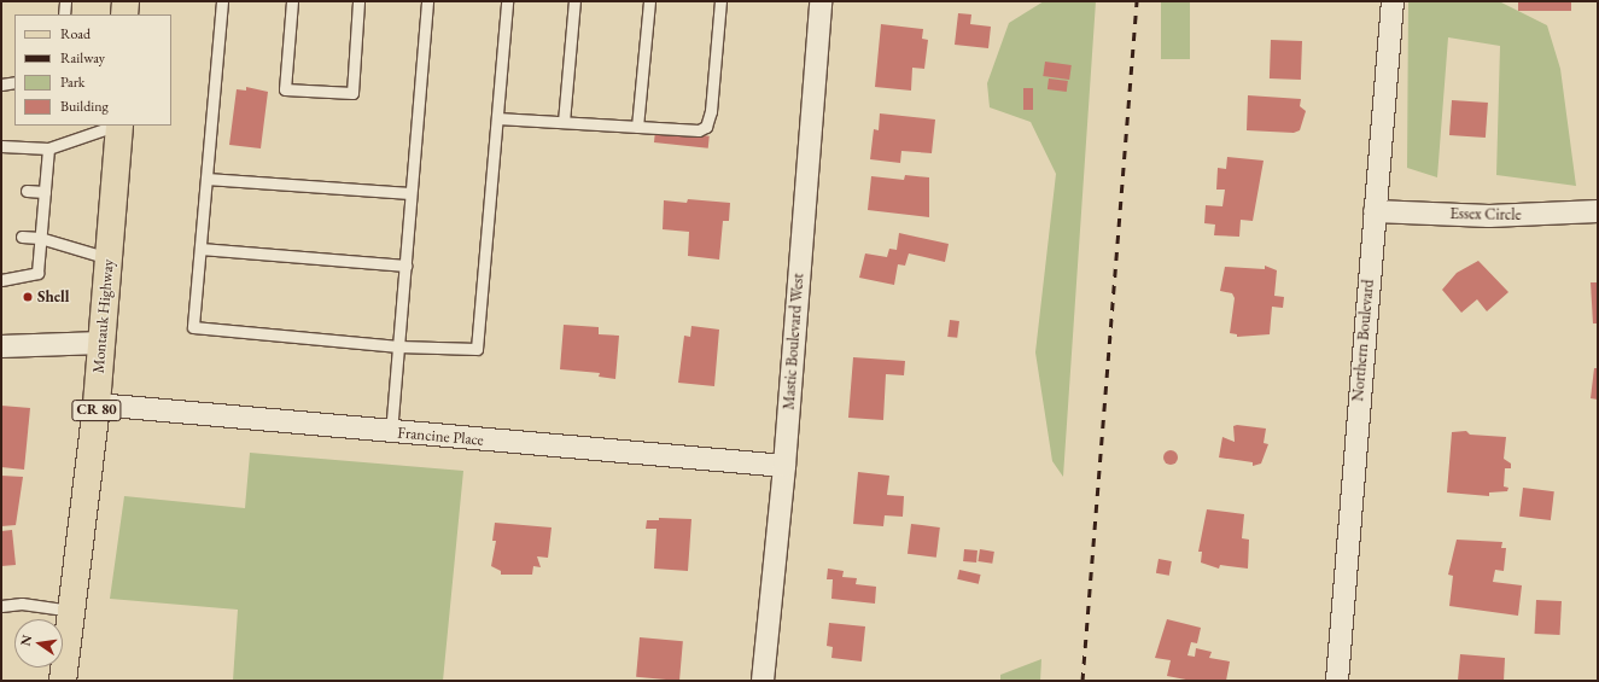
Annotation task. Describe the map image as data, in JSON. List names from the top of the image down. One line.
{"streets":{"main road":["Montauk Highway","CR 80"],"street":["Essex Circle","Northern Boulevard","Mastic Boulevard West","Francine Place"]},"crossings":[["Essex Circle","Northern Boulevard"],["Montauk Highway","Francine Place"],["Mastic Boulevard West","Francine Place"]],"places":["Shell"],"legend":["Road","Railway","Park","Building"],"north":"left"}
